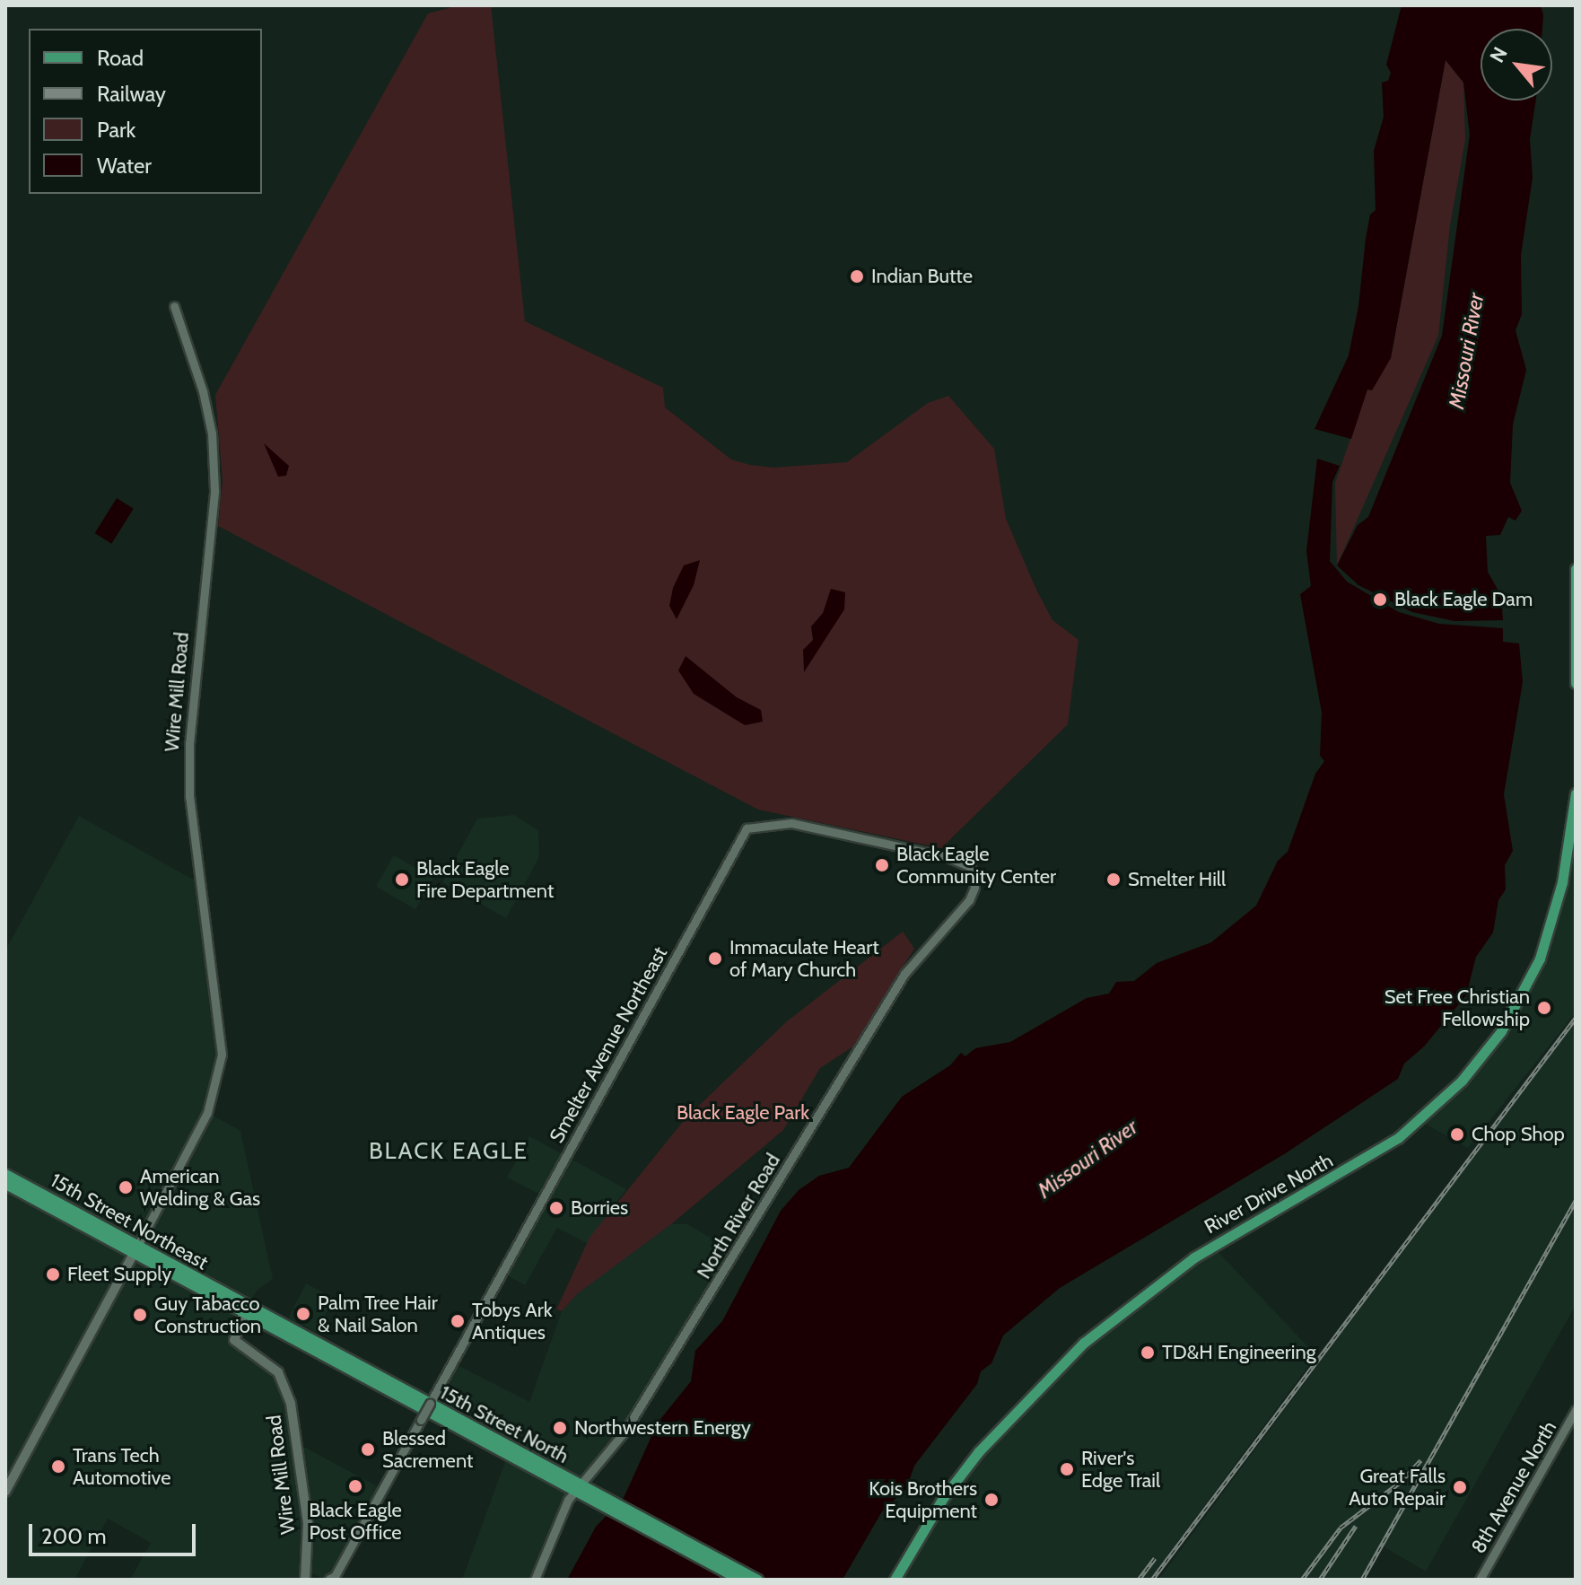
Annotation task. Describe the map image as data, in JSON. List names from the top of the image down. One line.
{"streets":{"main road":["Wire Mill Road","River Drive North","15th Street Northeast","15th Street North"],"street":["Smelter Avenue Northeast","North River Road","8th Avenue North"]},"crossings":[["Wire Mill Road","15th Street Northeast"],["Wire Mill Road","15th Street North"],["Smelter Avenue Northeast","North River Road"],["North River Road","15th Street North"],["15th Street Northeast","15th Street North"]],"districts":["BLACK EAGLE"],"water":["Missouri River"],"parks":["Black Eagle Park"],"places":["Indian Butte","Black Eagle Dam","Black Eagle Community Center","Black Eagle Fire Department","Smelter Hill","Immaculate Heart of Mary Church","Set Free Christian Fellowship","Chop Shop","American Welding & Gas","Borries","Fleet Supply","Palm Tree Hair & Nail Salon","Guy Tabacco Construction","Tobys Ark Antiques","TD&H Engineering","Northwestern Energy","Blessed Sacrement","Trans Tech Automotive","River's Edge Trail","Black Eagle Post Office","Great Falls Auto Repair","Kois Brothers Equipment"],"legend":["Road","Railway","Park","Water"],"scale_bar":"200 m","north":"top left"}
